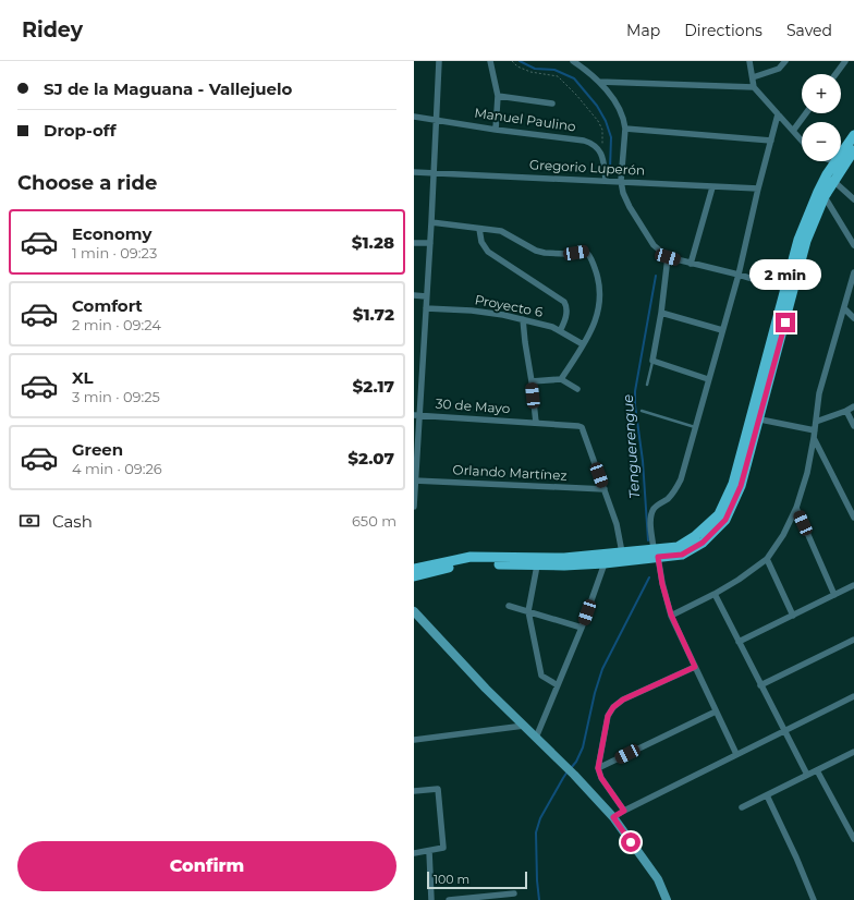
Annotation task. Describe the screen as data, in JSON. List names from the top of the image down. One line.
{"streets":{"street":["Manuel Paulino","Gregorio Luperón","Proyecto 6","30 de Mayo","Orlando Martínez"]},"crossings":[["30 de Mayo","Orlando Martínez"]],"water":["Tenguerengue"],"scale_bar":"100 m","page":{"header":"Ridey","nav":["Map","Directions","Saved"],"banner":["SJ de la Maguana - Vallejuelo","Drop-off"],"map_buttons":["+","−"],"heading":"Choose a ride","list":[{"name":"Economy","note":"1 min · 09:23","value":"$1.28"},{"name":"Comfort","note":"2 min · 09:24","value":"$1.72"},{"name":"XL","note":"3 min · 09:25","value":"$2.17"},{"name":"Green","note":"4 min · 09:26","value":"$2.07"}],"bubble":"2 min","pay":["Cash","650 m"],"buttons":"Confirm","scale":"100 m"}}
